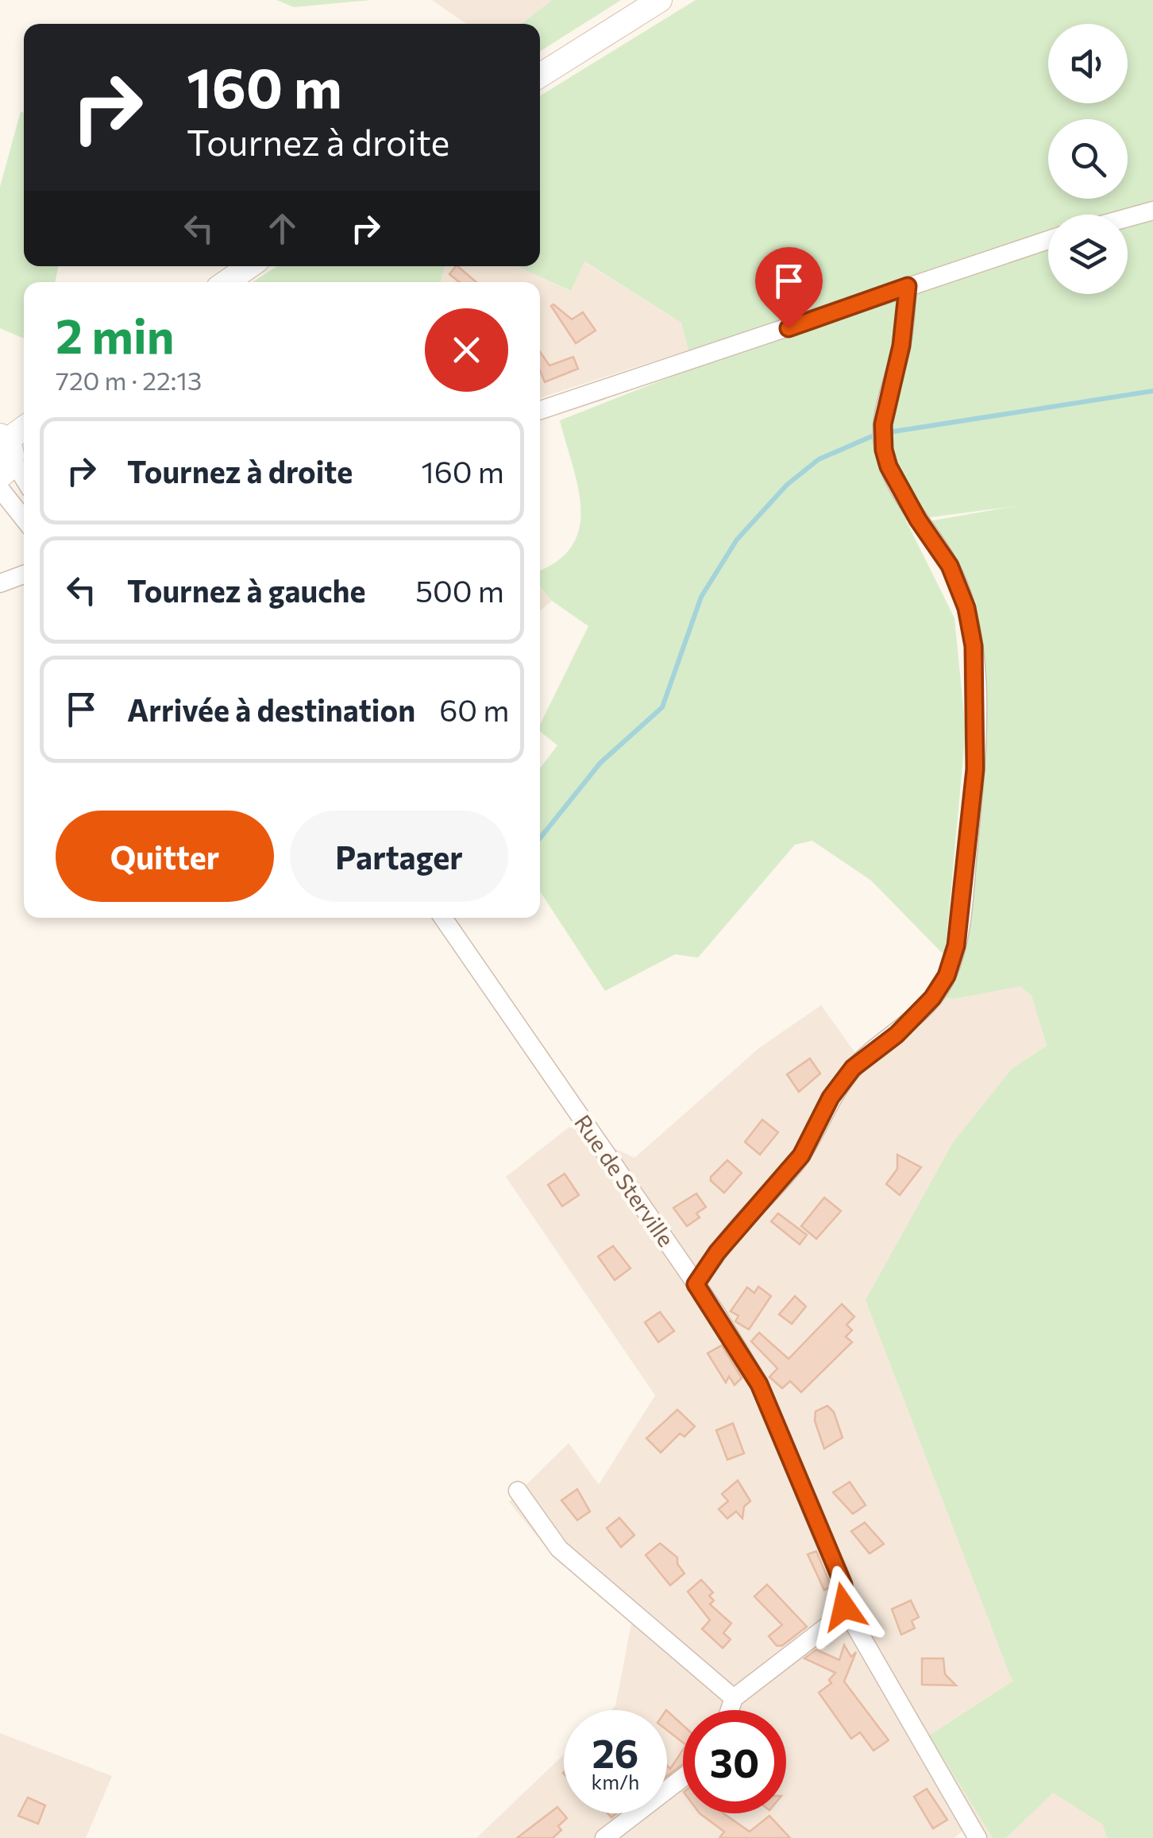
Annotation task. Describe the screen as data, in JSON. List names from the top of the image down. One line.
{"streets":{"street":["Rue de Sterville"]},"page":{"turn":["160 m","Tournez à droite"],"heading":["2 min","720 m · 22:13"],"list":[{"name":"Tournez à droite","value":"160 m"},{"name":"Tournez à gauche","value":"500 m"},{"name":"Arrivée à destination","value":"60 m"}],"buttons":["Quitter","Partager"],"speed":"26 km/h","limit":"30"}}
